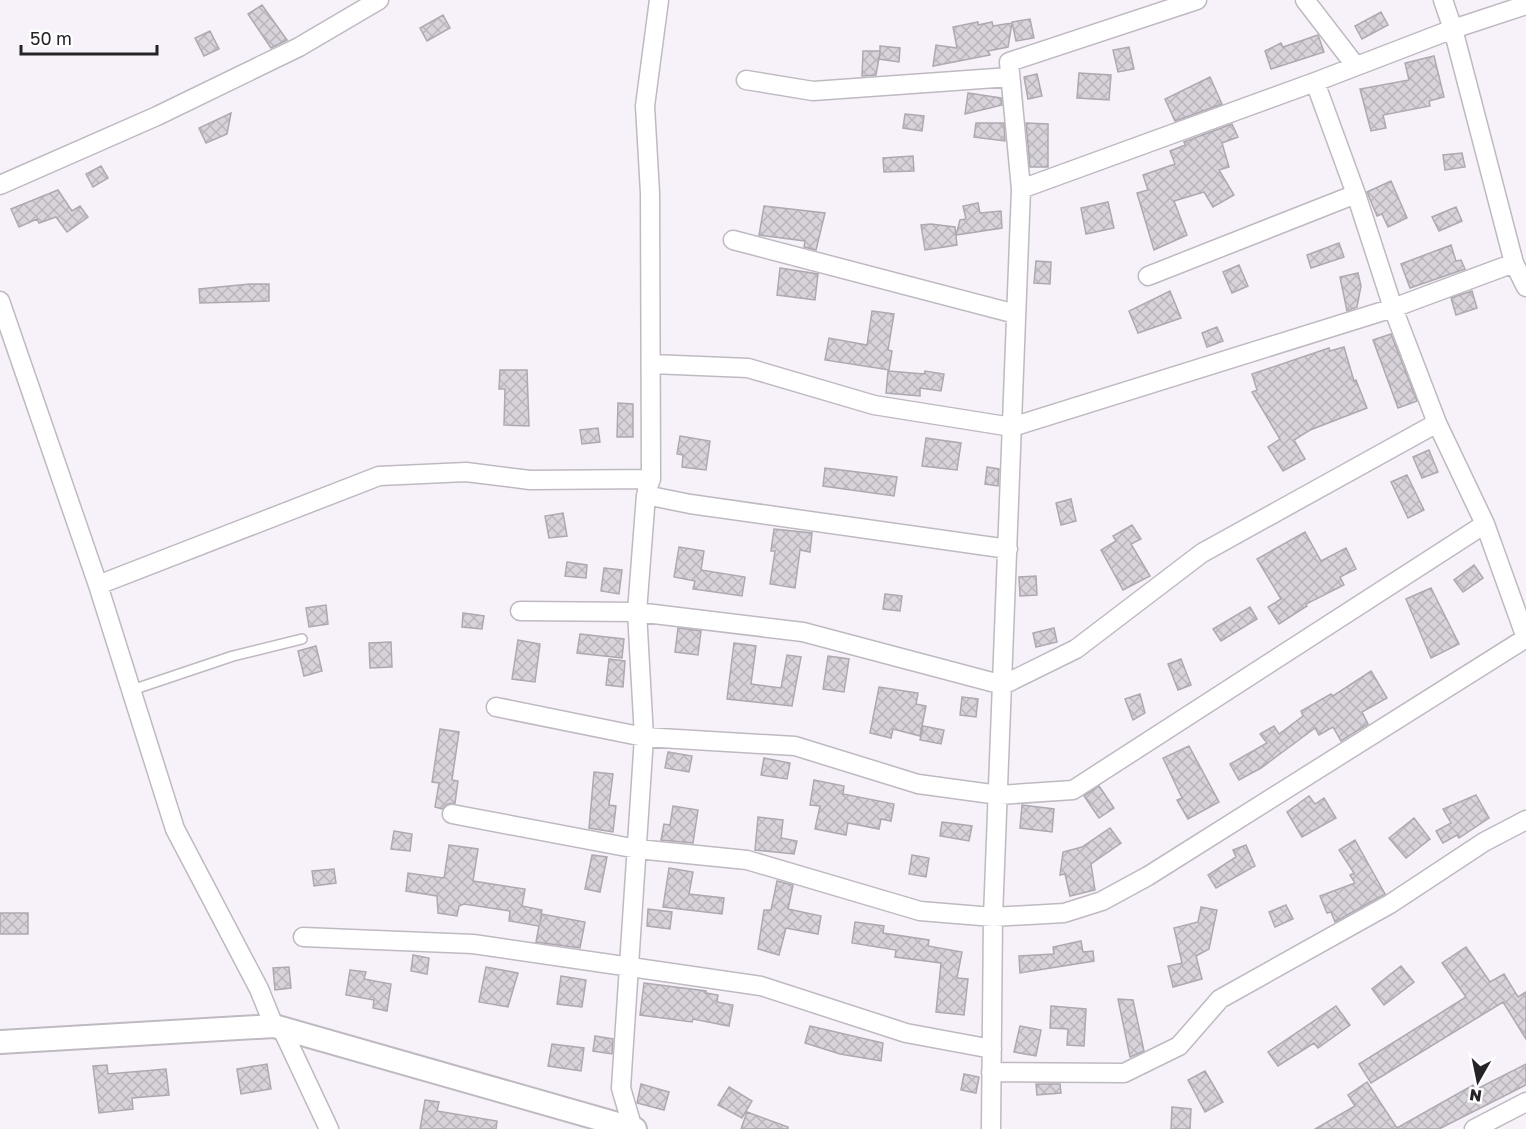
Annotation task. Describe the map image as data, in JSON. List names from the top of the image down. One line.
{"scale_bar":"50 m","north":"bottom"}
